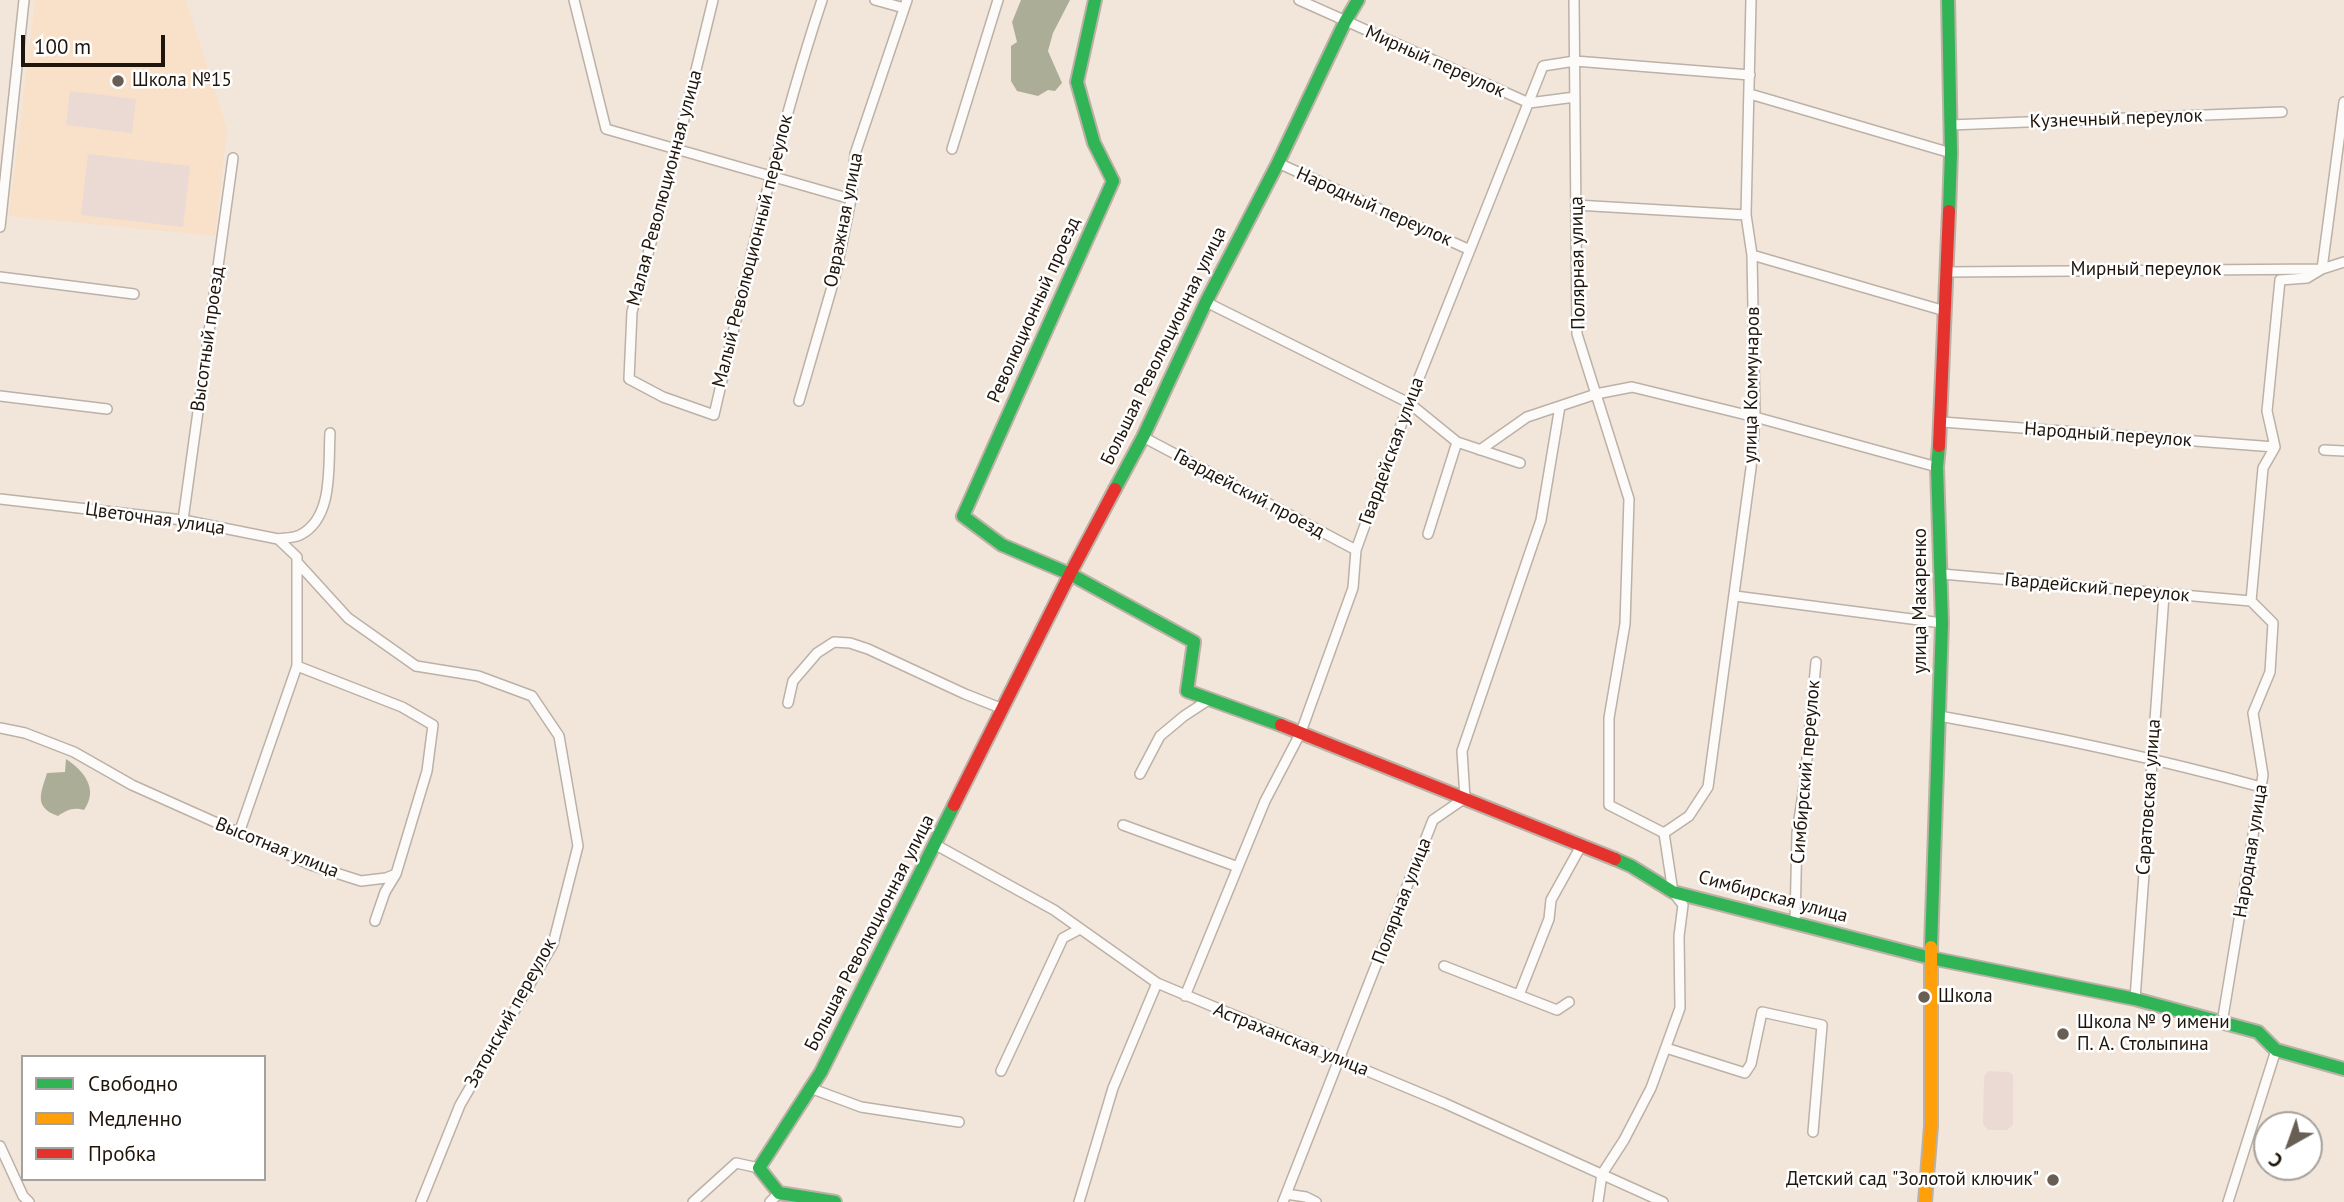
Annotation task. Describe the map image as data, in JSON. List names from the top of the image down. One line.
{"streets":{"street":["Мирный переулок","Кузнечный переулок","Малая Революционная улица","Народный переулок","Овражная улица","Малый Революционный переулок","Полярная улица","Революционный проезд","Высотный проезд","Большая Революционная улица","улица Коммунаров","Гвардейская улица","Гвардейский проезд","Цветочная улица","Гвардейский переулок","улица Макаренко","Симбирский переулок","Саратовская улица","Высотная улица","Народная улица","Симбирская улица","Затонский переулок","Астраханская улица"]},"crossings":[["Мирный переулок","Полярная улица"],["Мирный переулок","Большая Революционная улица"],["Мирный переулок","Гвардейская улица"],["Мирный переулок","улица Макаренко"],["Кузнечный переулок","улица Макаренко"],["Малая Революционная улица","Малый Революционный переулок"],["Народный переулок","Большая Революционная улица"],["Народный переулок","Гвардейская улица"],["Народный переулок","улица Макаренко"],["Полярная улица","улица Коммунаров"],["Полярная улица","Гвардейская улица"],["Полярная улица","Симбирская улица"],["Полярная улица","Астраханская улица"],["Революционный проезд","Большая Революционная улица"],["Революционный проезд","Симбирская улица"],["Высотный проезд","Цветочная улица"],["Большая Революционная улица","Гвардейский проезд"],["Большая Революционная улица","Симбирская улица"],["Большая Революционная улица","Астраханская улица"],["Гвардейская улица","Гвардейский проезд"],["Гвардейская улица","Симбирская улица"],["Гвардейская улица","Астраханская улица"],["Гвардейский переулок","улица Макаренко"],["Гвардейский переулок","Саратовская улица"],["Гвардейский переулок","Народная улица"],["улица Макаренко","Симбирская улица"],["Симбирский переулок","Симбирская улица"],["Саратовская улица","Симбирская улица"],["Народная улица","Симбирская улица"]],"places":["Школа №15","Школа","Школа № 9 имени П. А. Столыпина","Детский сад \"Золотой ключик\""],"legend":["Свободно","Медленно","Пробка"],"scale_bar":"100 m","north":"bottom left"}
